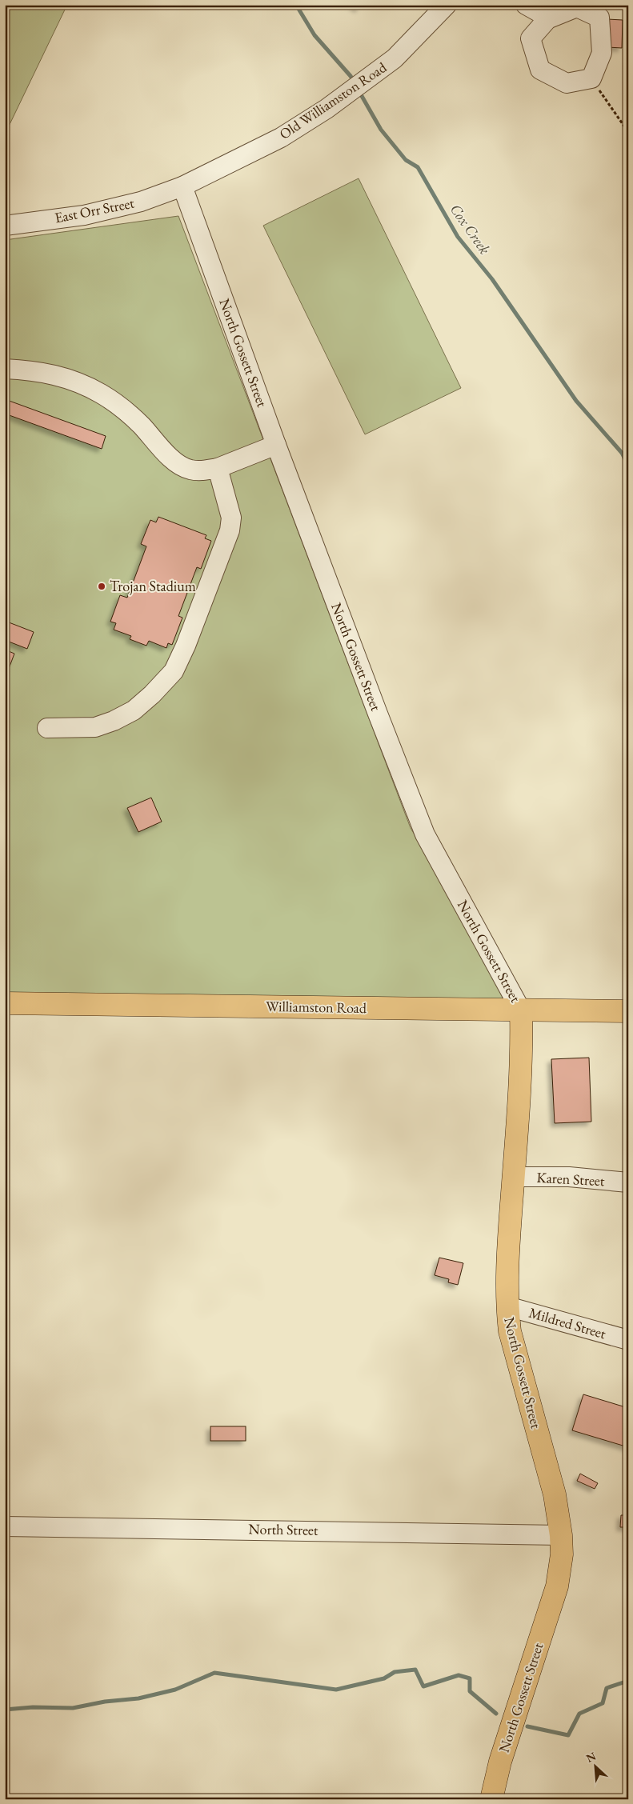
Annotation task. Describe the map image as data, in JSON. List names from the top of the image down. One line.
{"streets":{"main road":["North Gossett Street","Williamston Road"],"street":["Old Williamston Road","East Orr Street","Karen Street","Mildred Street","North Street"]},"crossings":[["Old Williamston Road","East Orr Street"],["Old Williamston Road","North Gossett Street"],["East Orr Street","North Gossett Street"],["North Gossett Street","Williamston Road"],["North Gossett Street","Karen Street"],["North Gossett Street","Mildred Street"],["North Gossett Street","North Street"]],"water":["Cox Creek"],"places":["Trojan Stadium"],"north":"top left"}
